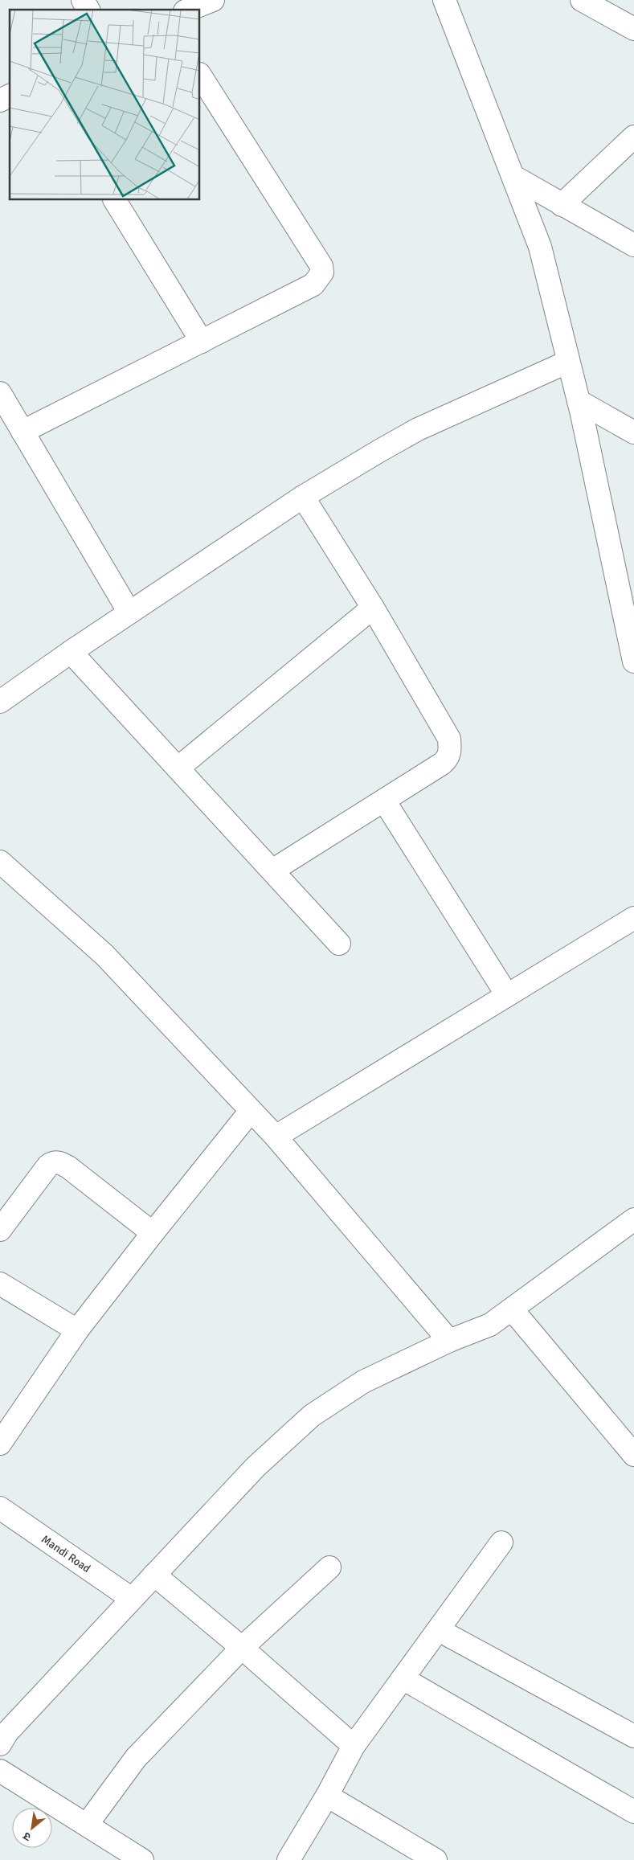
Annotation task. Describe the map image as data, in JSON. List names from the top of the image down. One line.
{"streets":{"street":["Mandi Road"]},"north":"bottom left"}
